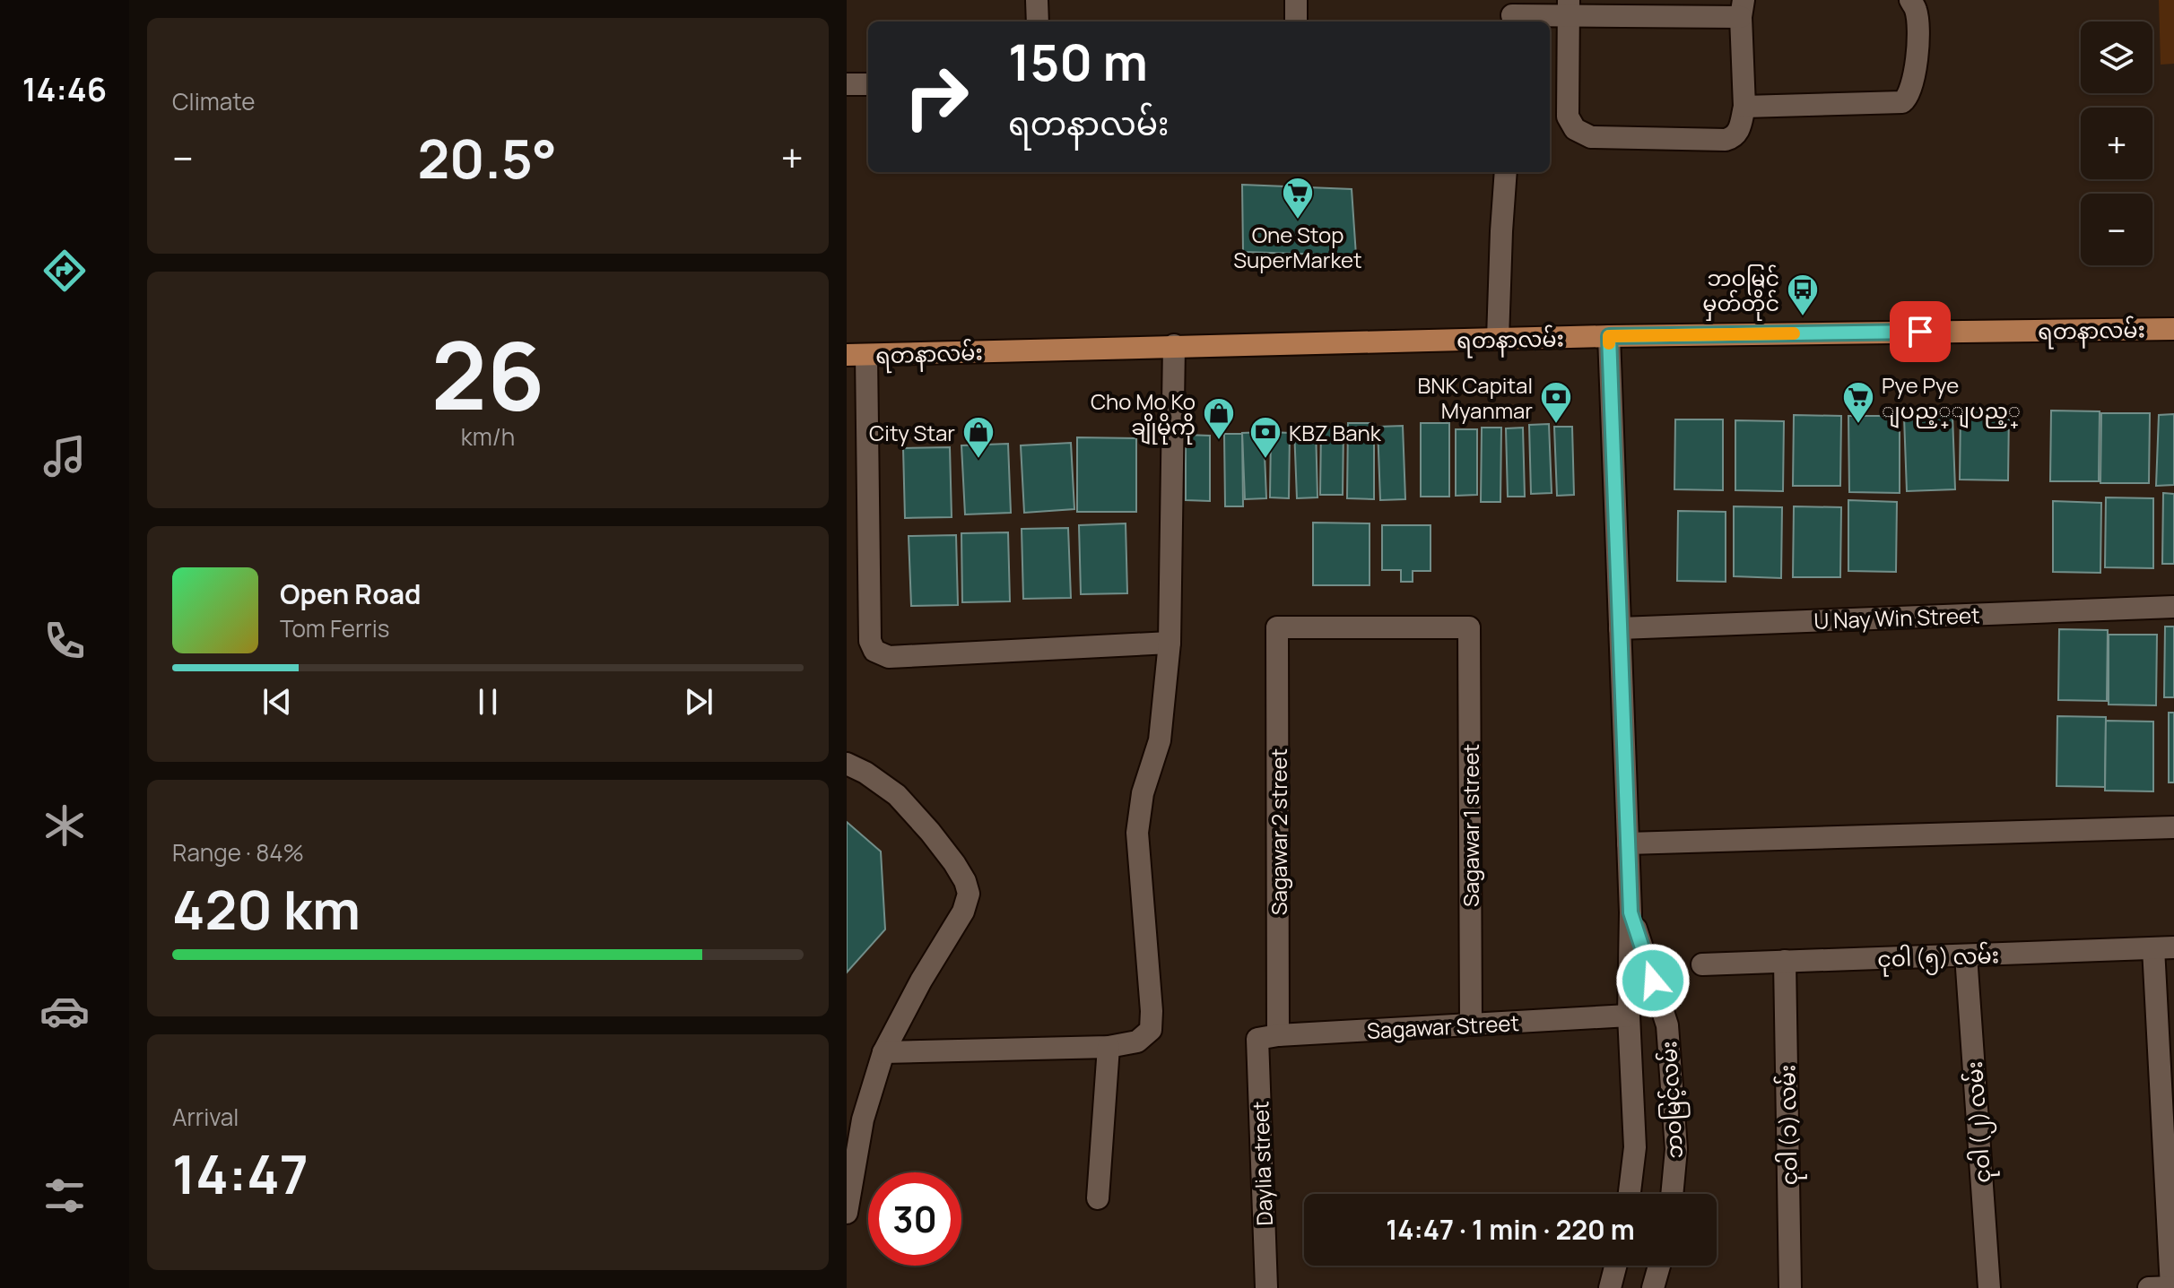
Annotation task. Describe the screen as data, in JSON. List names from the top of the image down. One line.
{"streets":{"main road":["ရတနာလမ်း"],"street":["U Nay Win Street","Sagawar 1 street","Sagawar 2 street","ငုဝါ (၅) လမ်း","Sagawar Street","ဘ၀မြင့်လမ်း","ငုဝါ (၂) လမ်း","ငုဝါ (၁) လမ်း","Daylia street"]},"crossings":[["ရတနာလမ်း","ဘ၀မြင့်လမ်း"],["U Nay Win Street","ဘ၀မြင့်လမ်း"],["Sagawar 1 street","Sagawar 2 street"],["Sagawar 1 street","Sagawar Street"],["Sagawar 2 street","Sagawar Street"],["Sagawar 2 street","Daylia street"],["ငုဝါ (၅) လမ်း","ငုဝါ (၂) လမ်း"],["ငုဝါ (၅) လမ်း","ငုဝါ (၁) လမ်း"],["Sagawar Street","ဘ၀မြင့်လမ်း"],["Sagawar Street","Daylia street"]],"places":{"supermarket":["One Stop SuperMarket","Pye Pye ျပည့္ျပည့္"],"bus stop":["ဘဝမြင့် မှတ်တိုင်"],"bank":["BNK Capital Myanmar","KBZ Bank"],"shop":["Cho Mo Ko ချိုမိုကို","City Star"]},"page":{"tabs":"14:46","tile":["Climate",["26","km/h"],["Range · 84%","420 km"],["Arrival","14:47"]],"map_buttons":["+","−"],"turn":["150 m","ရတနာလမ်း"],"heat":["−","20.5°","+"],"song":["Open Road","Tom Ferris"],"limit":"30","trip":"14:47 · 1 min · 220 m"}}
